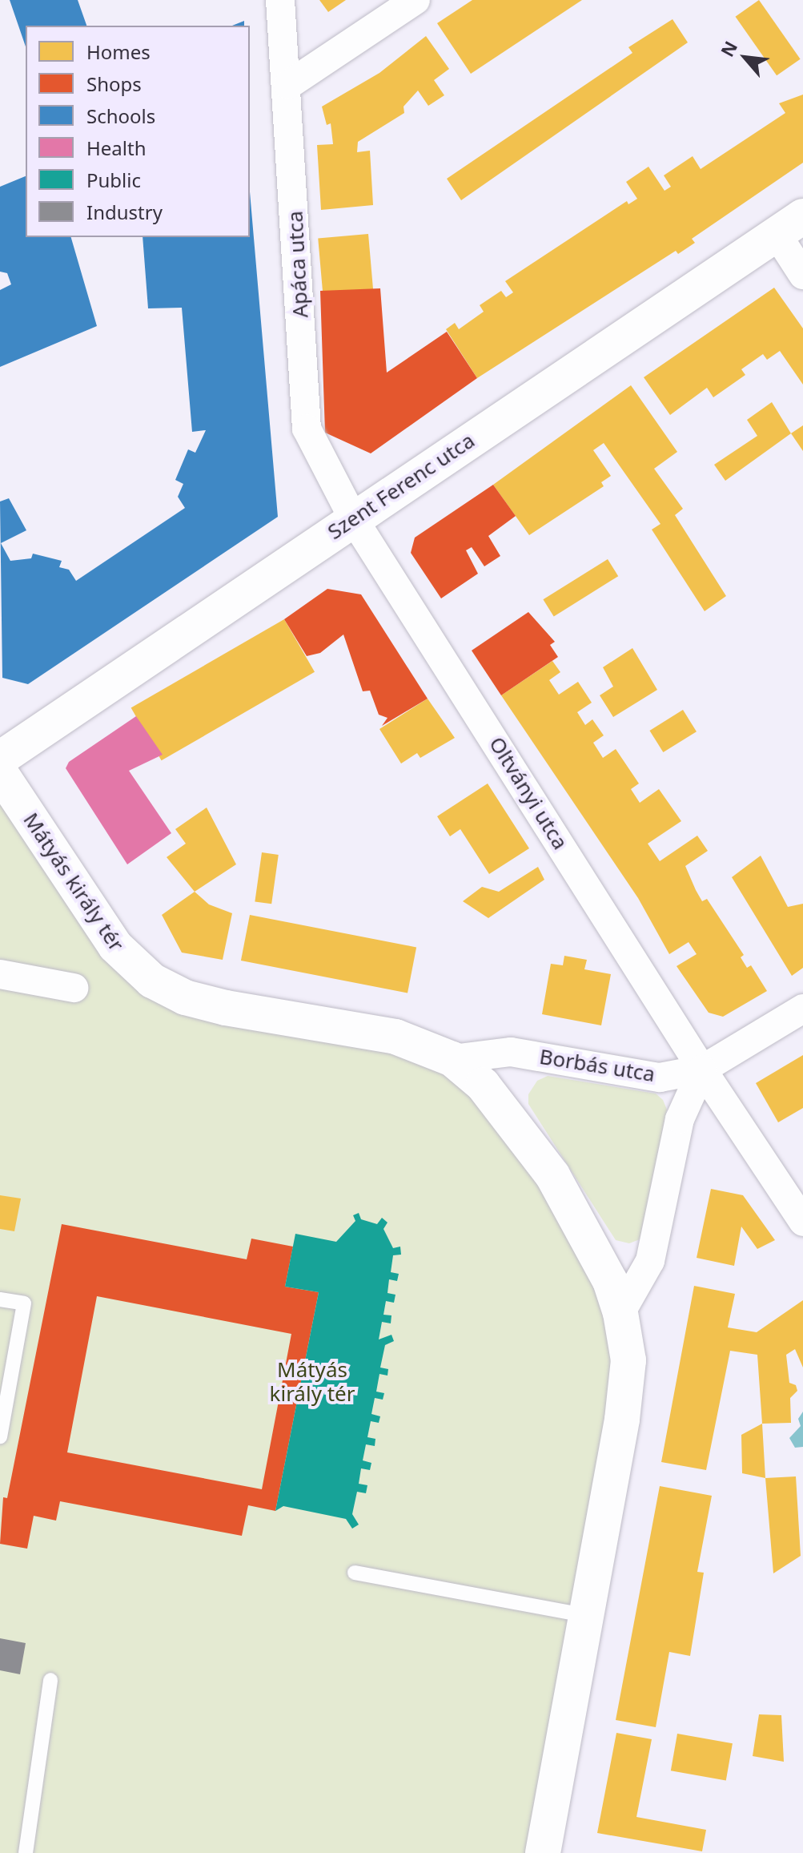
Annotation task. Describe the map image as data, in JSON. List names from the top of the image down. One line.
{"streets":{"street":["Apáca utca","Szent Ferenc utca","Oltványi utca","Mátyás király tér","Borbás utca"]},"crossings":[["Apáca utca","Szent Ferenc utca"],["Apáca utca","Oltványi utca"],["Szent Ferenc utca","Oltványi utca"],["Oltványi utca","Borbás utca"],["Mátyás király tér","Borbás utca"]],"parks":["Mátyás király tér"],"legend":["Homes","Shops","Schools","Health","Public","Industry"],"north":"top left"}
